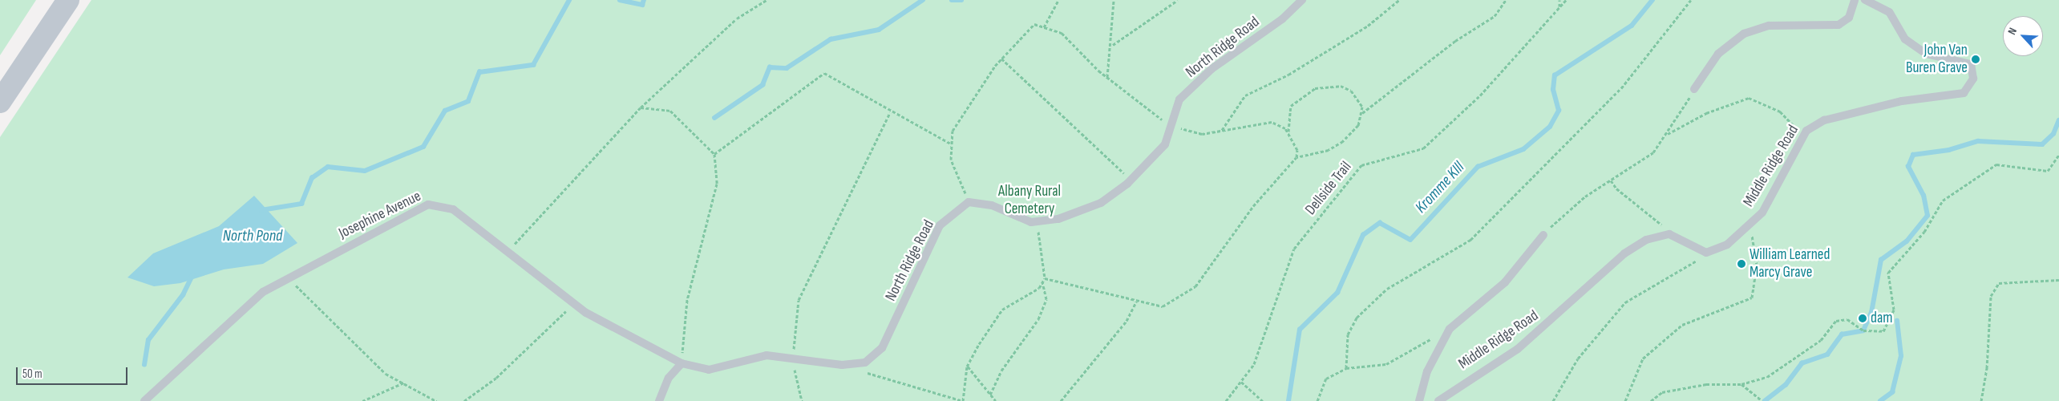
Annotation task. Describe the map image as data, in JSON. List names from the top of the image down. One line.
{"streets":{"lane":["North Ridge Road","Middle Ridge Road","Josephine Avenue"],"path":["Dellside Trail"]},"crossings":[["North Ridge Road","Josephine Avenue"]],"water":["Kromme KIll","North Pond"],"parks":["Albany Rural Cemetery"],"places":["John Van Buren Grave","William Learned Marcy Grave","dam"],"scale_bar":"50 m","north":"top left"}
